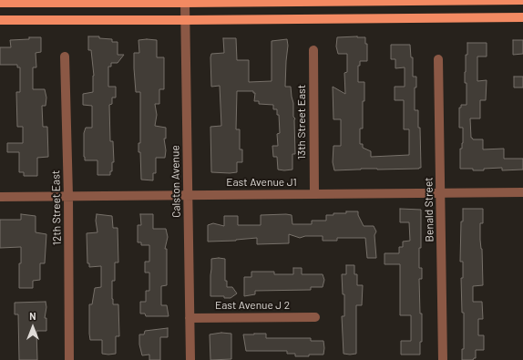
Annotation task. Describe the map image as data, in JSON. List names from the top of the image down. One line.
{"streets":{"street":["13th Street East","Calston Avenue","East Avenue J1","12th Street East","Benald Street","East Avenue J 2"]},"crossings":[["13th Street East","East Avenue J1"],["Calston Avenue","East Avenue J1"],["Calston Avenue","East Avenue J 2"],["East Avenue J1","12th Street East"],["East Avenue J1","Benald Street"]],"north":"top"}
